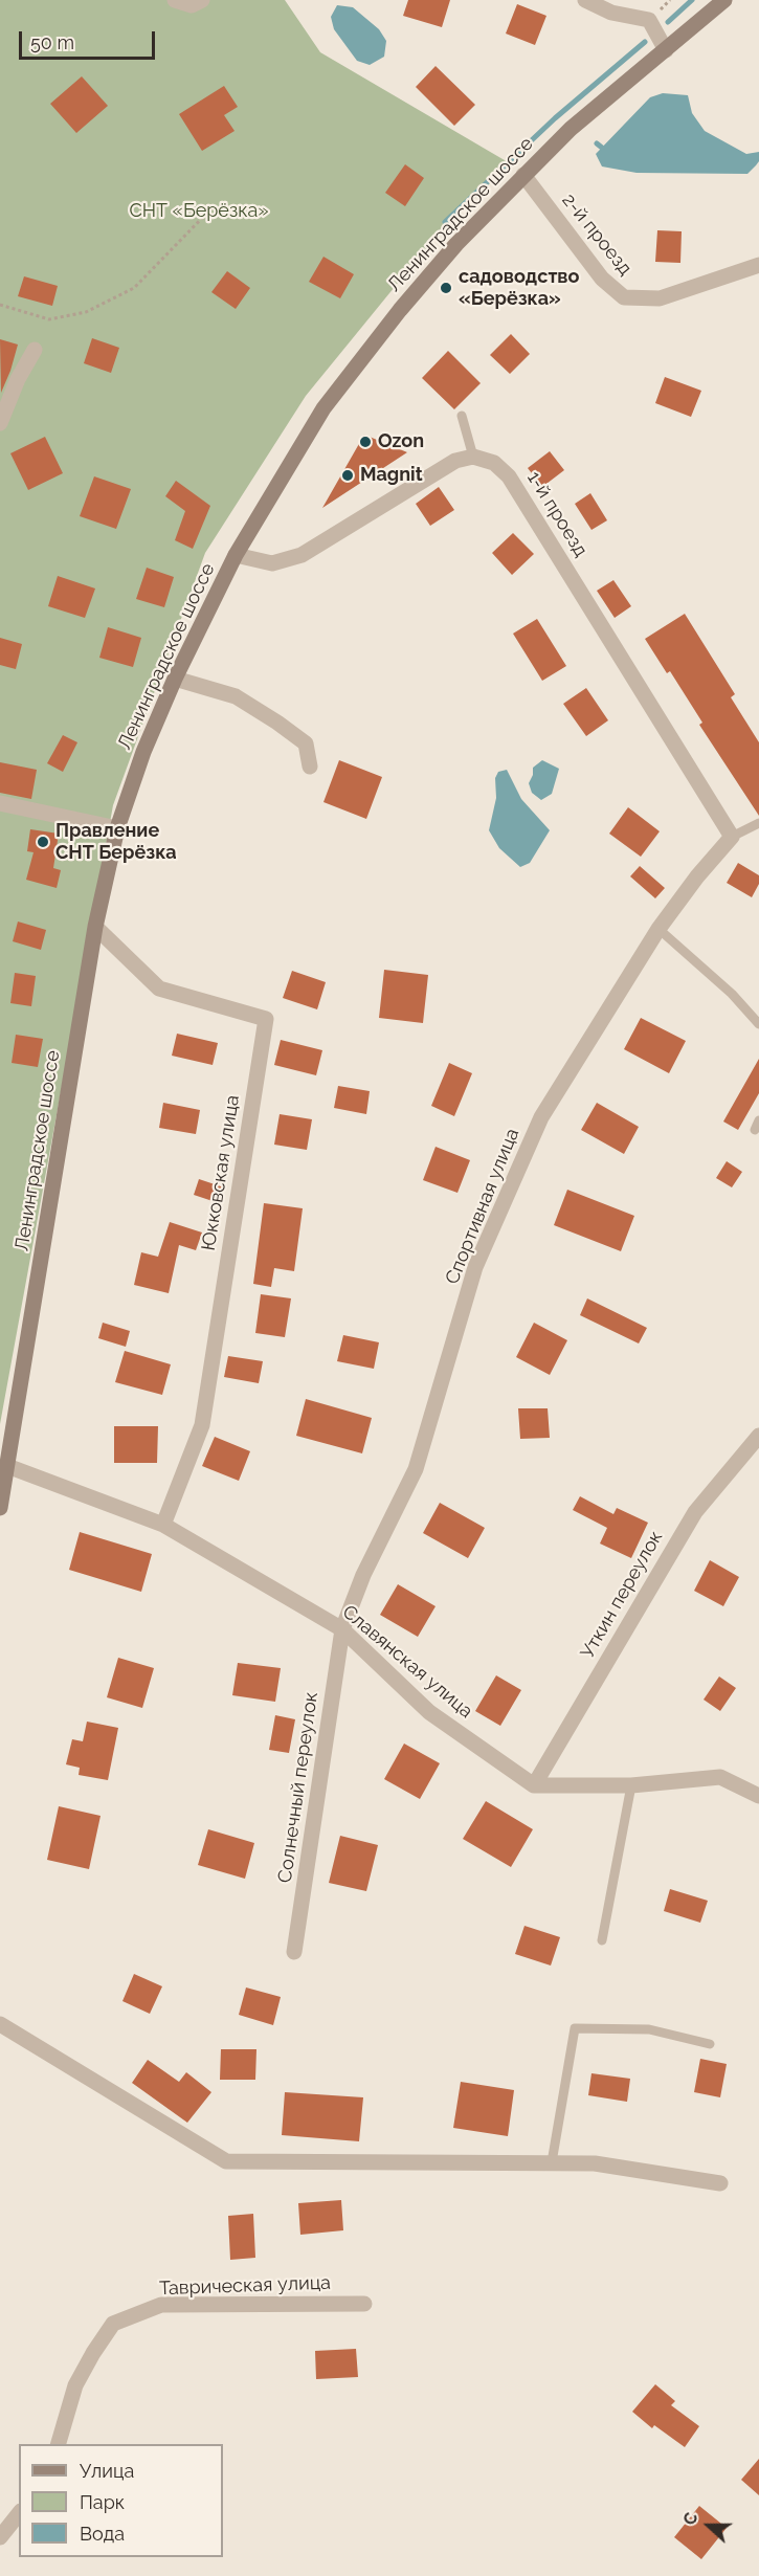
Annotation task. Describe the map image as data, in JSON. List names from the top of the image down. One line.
{"streets":{"main road":["Ленинградское шоссе"],"street":["2-й проезд","1-й проезд","Юкковская улица","Спортивная улица","Уткин переулок","Славянская улица","Солнечный переулок","Таврическая улица"]},"crossings":[["Ленинградское шоссе","2-й проезд"],["Ленинградское шоссе","Юкковская улица"],["Ленинградское шоссе","Славянская улица"],["1-й проезд","Спортивная улица"],["Юкковская улица","Славянская улица"],["Спортивная улица","Славянская улица"],["Спортивная улица","Солнечный переулок"],["Уткин переулок","Славянская улица"],["Славянская улица","Солнечный переулок"]],"parks":["СНТ «Берёзка»"],"places":["садоводство «Берёзка»","Ozon","Magnit","Правление СНТ Берёзка"],"legend":["Улица","Парк","Вода"],"scale_bar":"50 m","north":"left"}
